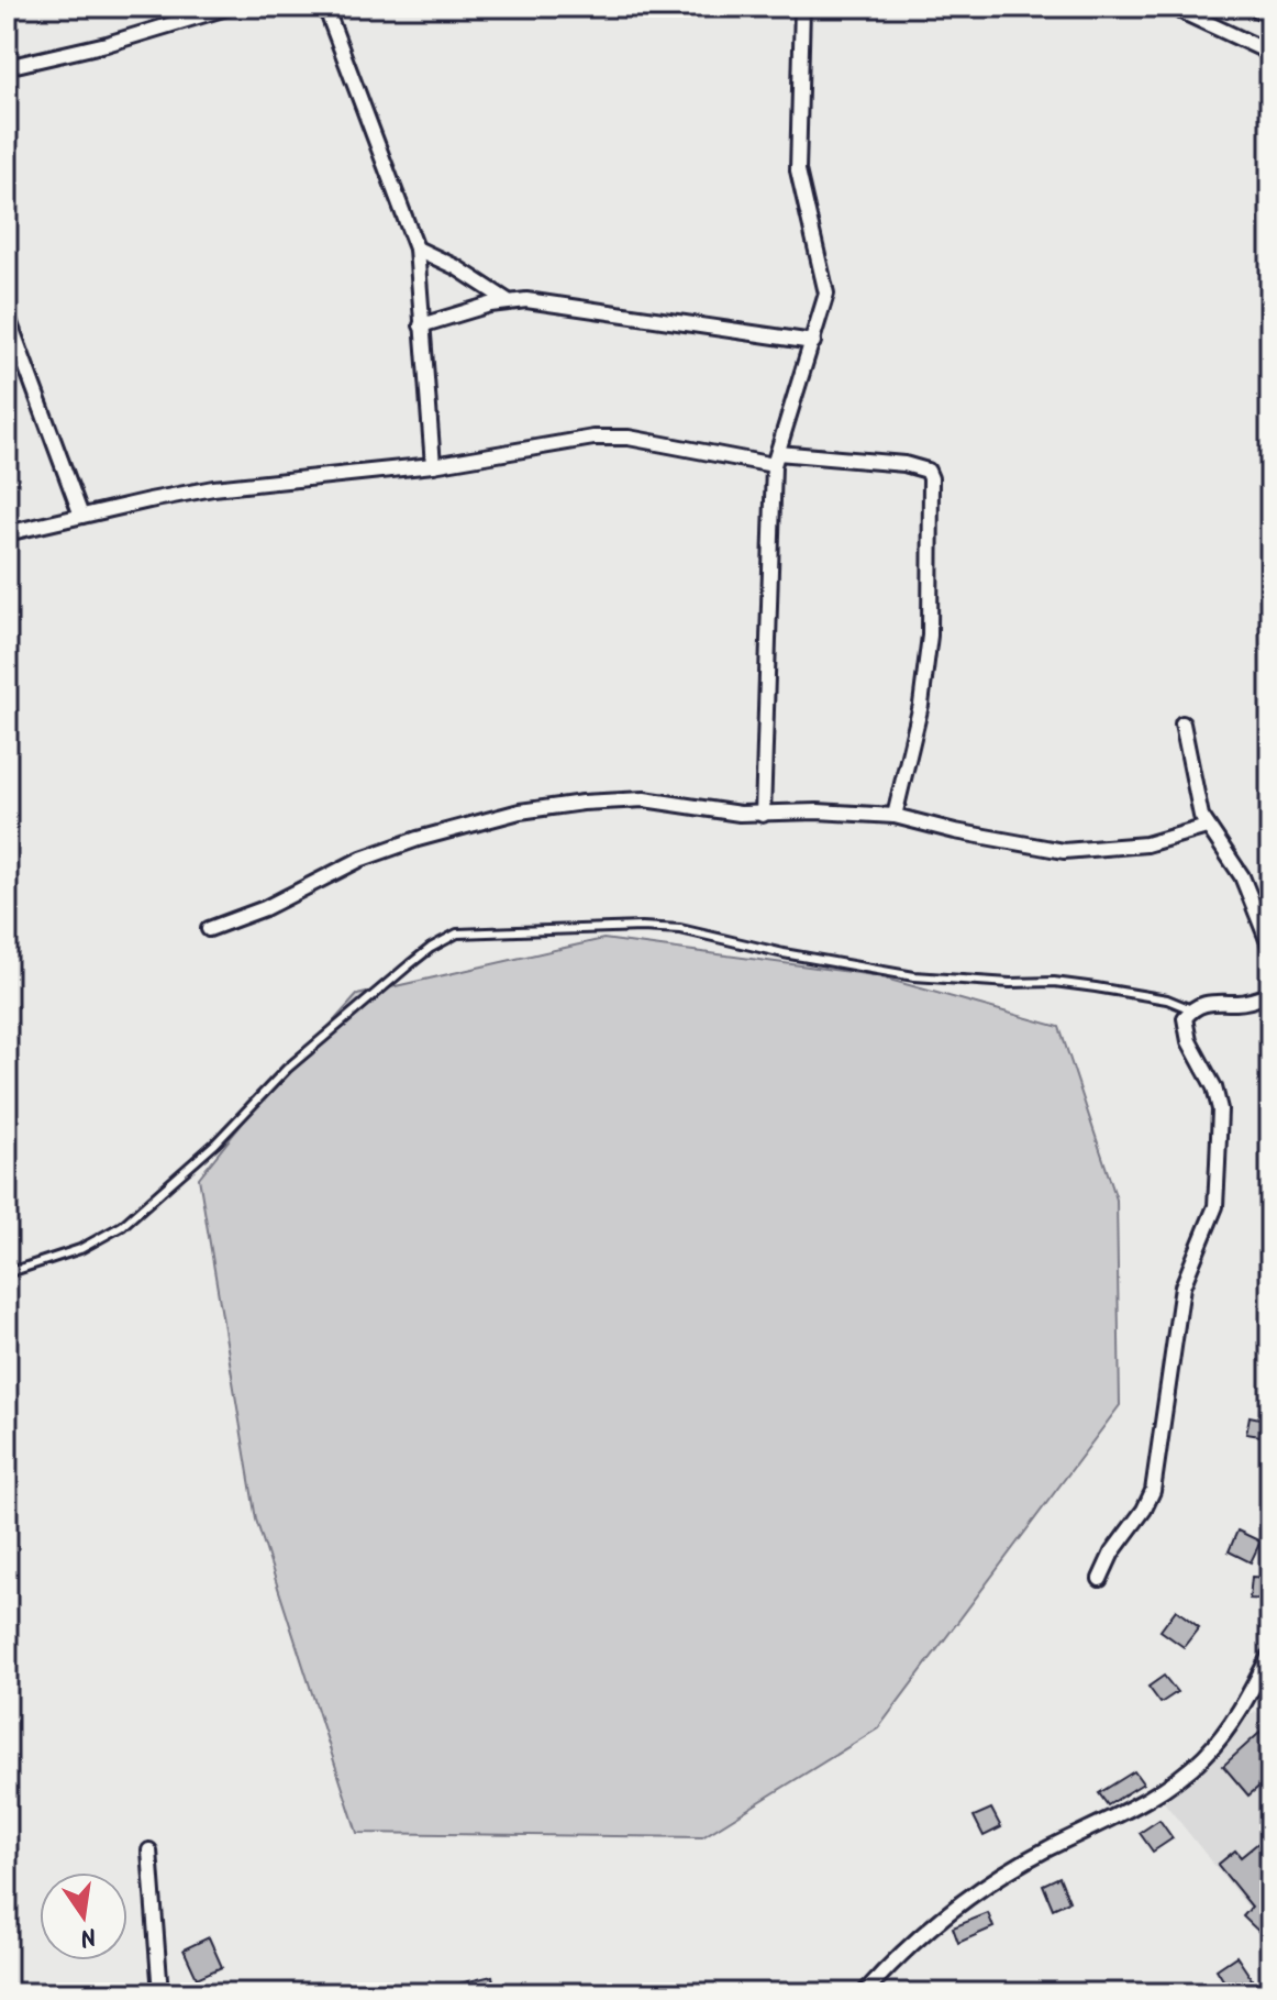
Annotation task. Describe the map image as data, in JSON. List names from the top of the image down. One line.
{"north":"bottom"}
